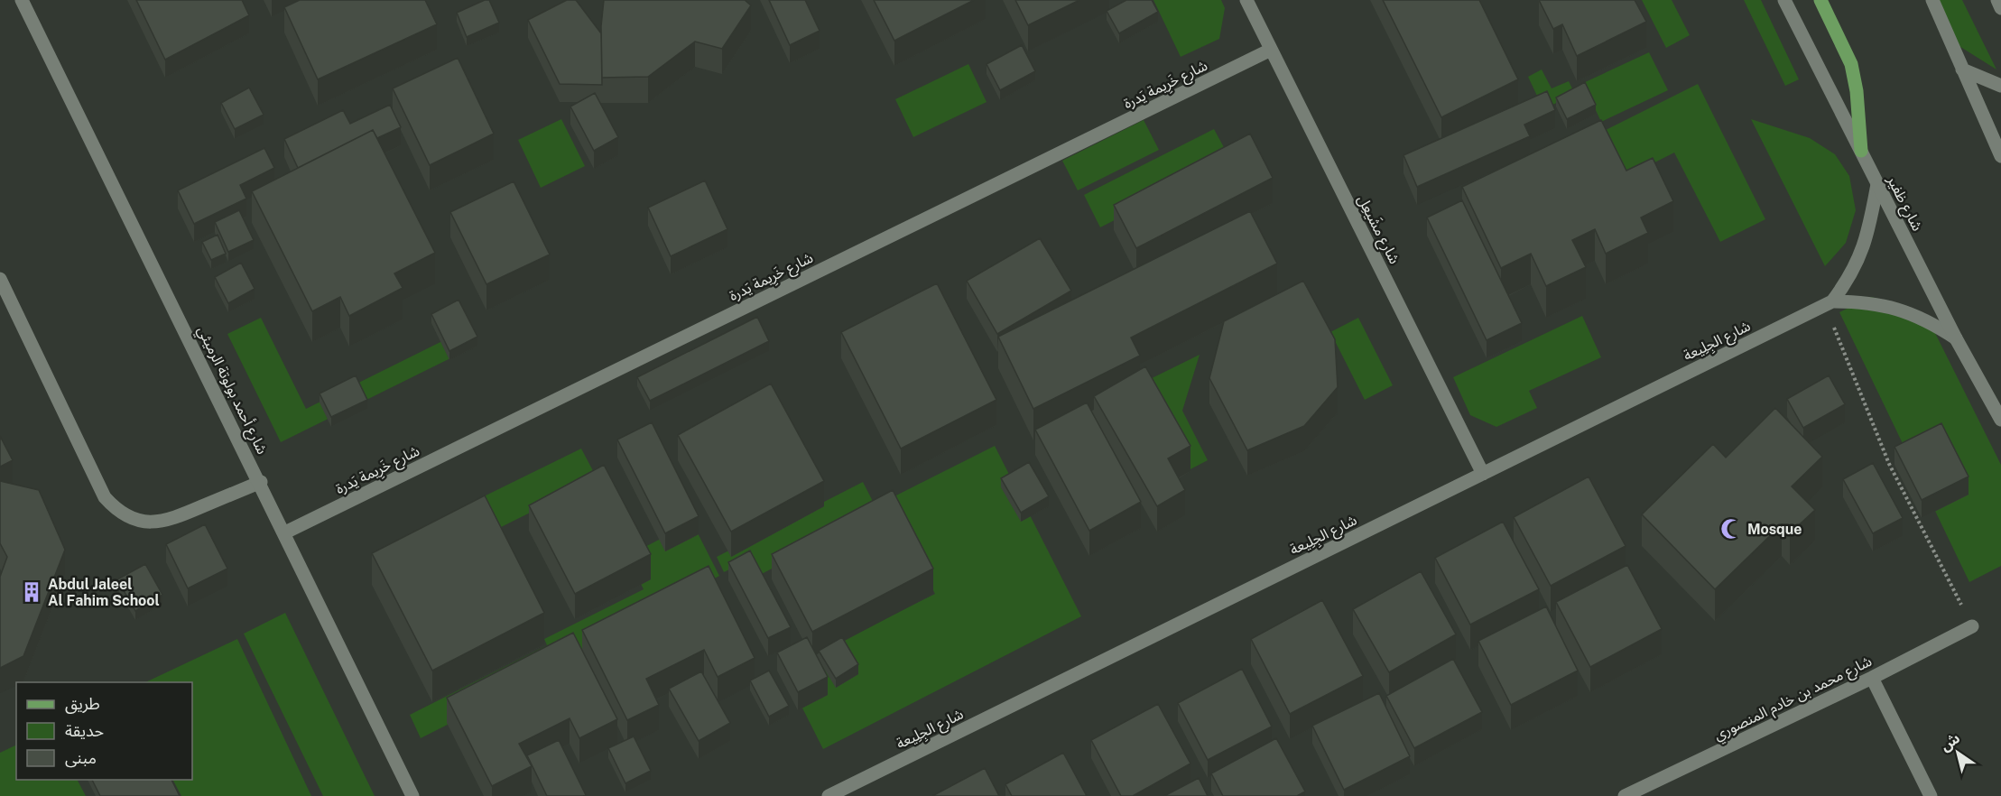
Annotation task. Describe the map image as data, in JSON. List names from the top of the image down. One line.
{"streets":{"street":["شارع خَرِيمة يَدرة","شارع ظفير","شارع مشَيعِل","شارع الجِلِيعة","شارع أحمد بولوتة الرميثي","شارع محمد بن خادم المنصوري"]},"crossings":[["شارع خَرِيمة يَدرة","شارع مشَيعِل"],["شارع خَرِيمة يَدرة","شارع أحمد بولوتة الرميثي"],["شارع ظفير","شارع الجِلِيعة"],["شارع مشَيعِل","شارع الجِلِيعة"]],"places":{"mosque":["Mosque"],"building":["Abdul Jaleel Al Fahim School"]},"legend":["طريق","حديقة","مبنى"],"north":"top left"}
